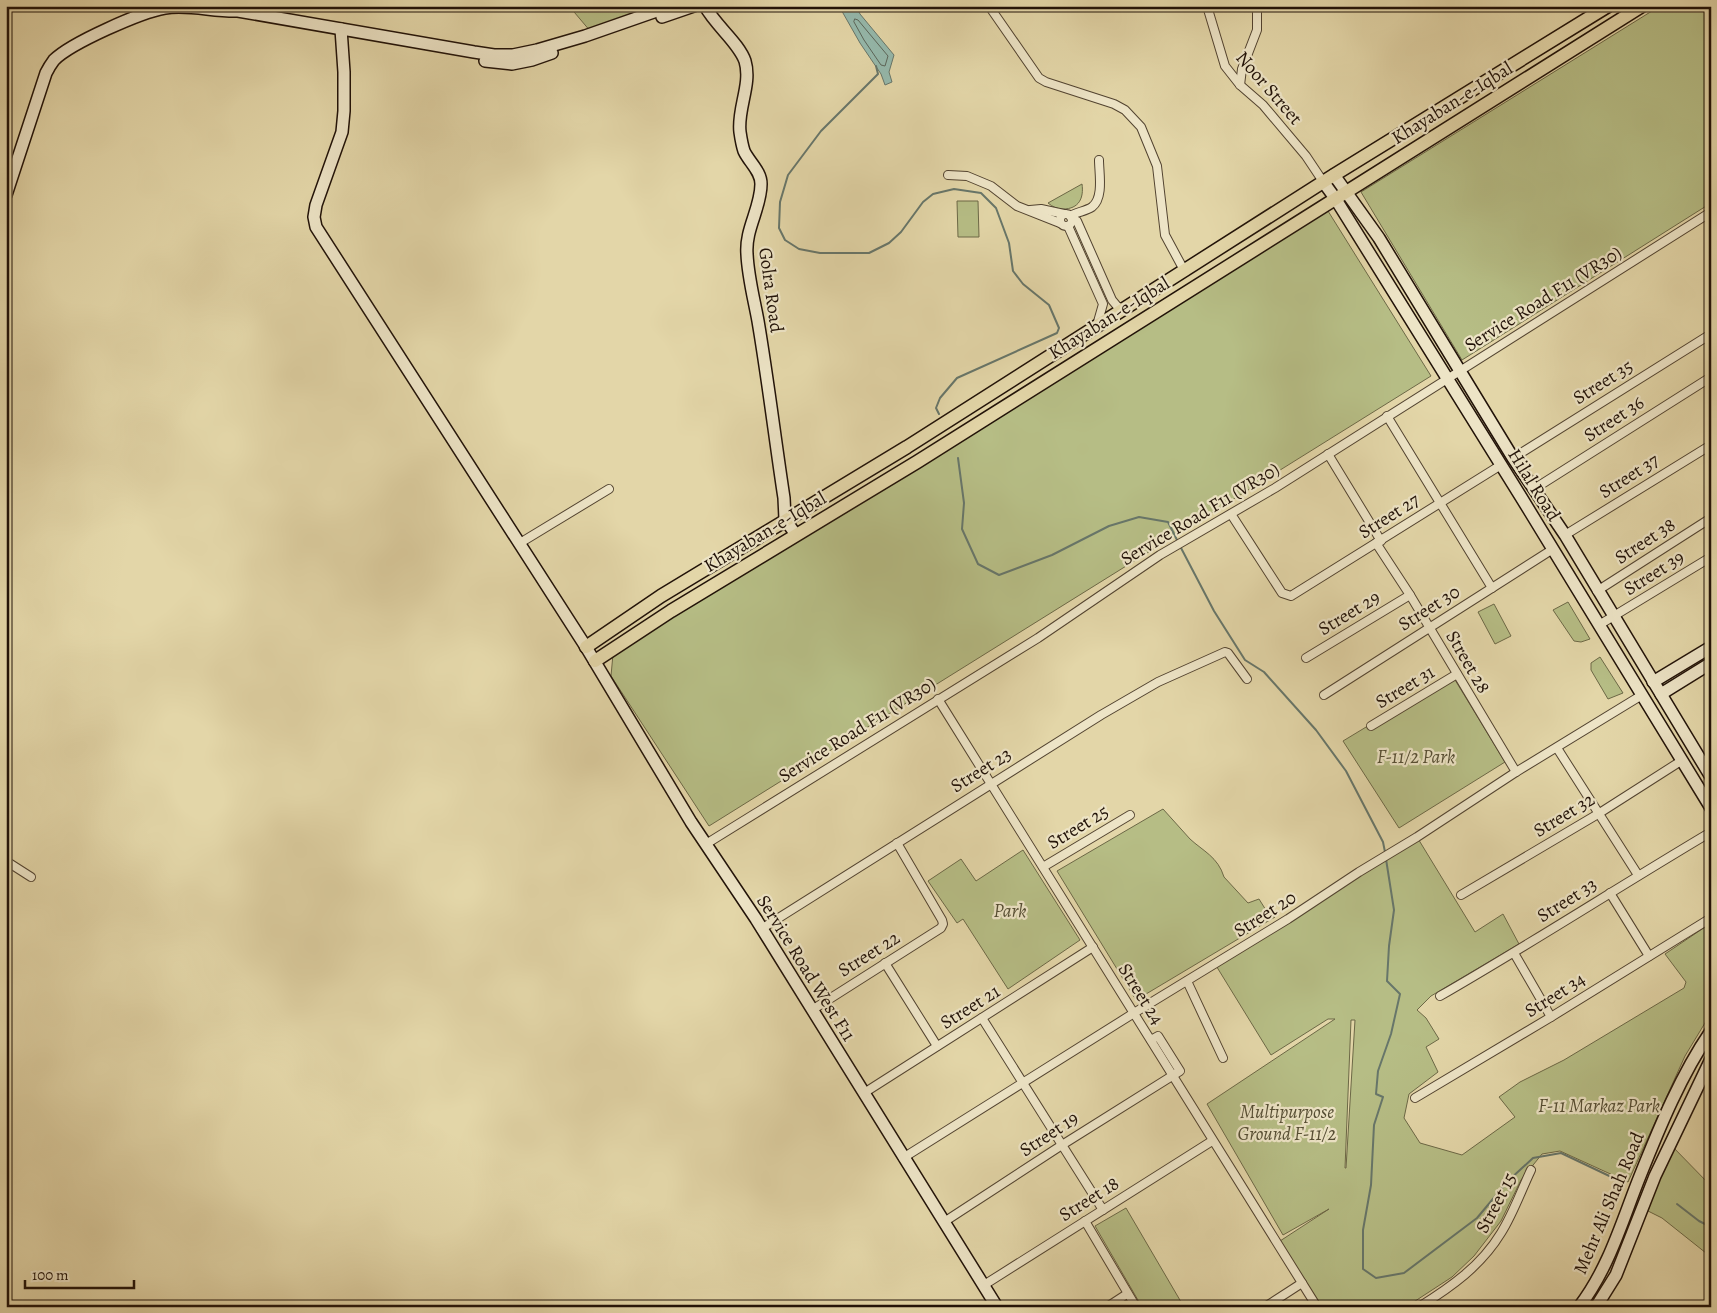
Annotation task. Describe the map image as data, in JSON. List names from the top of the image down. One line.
{"streets":{"main road":["Khayaban-e-Iqbal"],"street":["Noor Street","Golra Road","Service Road F11 (VR30)","Street 35","Street 36","Street 37","Hilal Road","Street 27","Street 38","Street 39","Street 30","Street 29","Street 28","Street 31","Street 23","Street 32","Street 25","Street 33","Street 20","Street 22","Service Road West F11","Street 24","Street 34","Street 21","Street 19","Street 18","Street 15","Mehr Ali Shah Road"]},"crossings":[["Noor Street","Khayaban-e-Iqbal"],["Noor Street","Hilal Road"],["Khayaban-e-Iqbal","Golra Road"],["Khayaban-e-Iqbal","Hilal Road"],["Khayaban-e-Iqbal","Service Road West F11"],["Service Road F11 (VR30)","Hilal Road"],["Service Road F11 (VR30)","Street 27"],["Service Road F11 (VR30)","Street 28"],["Service Road F11 (VR30)","Service Road West F11"],["Service Road F11 (VR30)","Street 24"],["Street 35","Hilal Road"],["Street 36","Hilal Road"],["Street 37","Hilal Road"],["Hilal Road","Street 27"],["Hilal Road","Street 38"],["Hilal Road","Street 39"],["Hilal Road","Street 30"],["Hilal Road","Street 32"],["Hilal Road","Street 20"],["Street 27","Street 28"],["Street 30","Street 28"],["Street 29","Street 28"],["Street 28","Street 31"],["Street 28","Street 20"],["Street 23","Street 22"],["Street 23","Service Road West F11"],["Street 23","Street 24"],["Street 25","Street 24"],["Street 20","Service Road West F11"],["Street 20","Street 24"],["Street 22","Service Road West F11"],["Service Road West F11","Street 21"],["Service Road West F11","Street 19"],["Service Road West F11","Street 18"],["Street 24","Street 21"],["Street 24","Street 19"],["Street 24","Street 18"]],"parks":["F-11/2 Park","Park","F-11 Markaz Park","Multipurpose Ground F-11/2"],"scale_bar":"100 m"}
